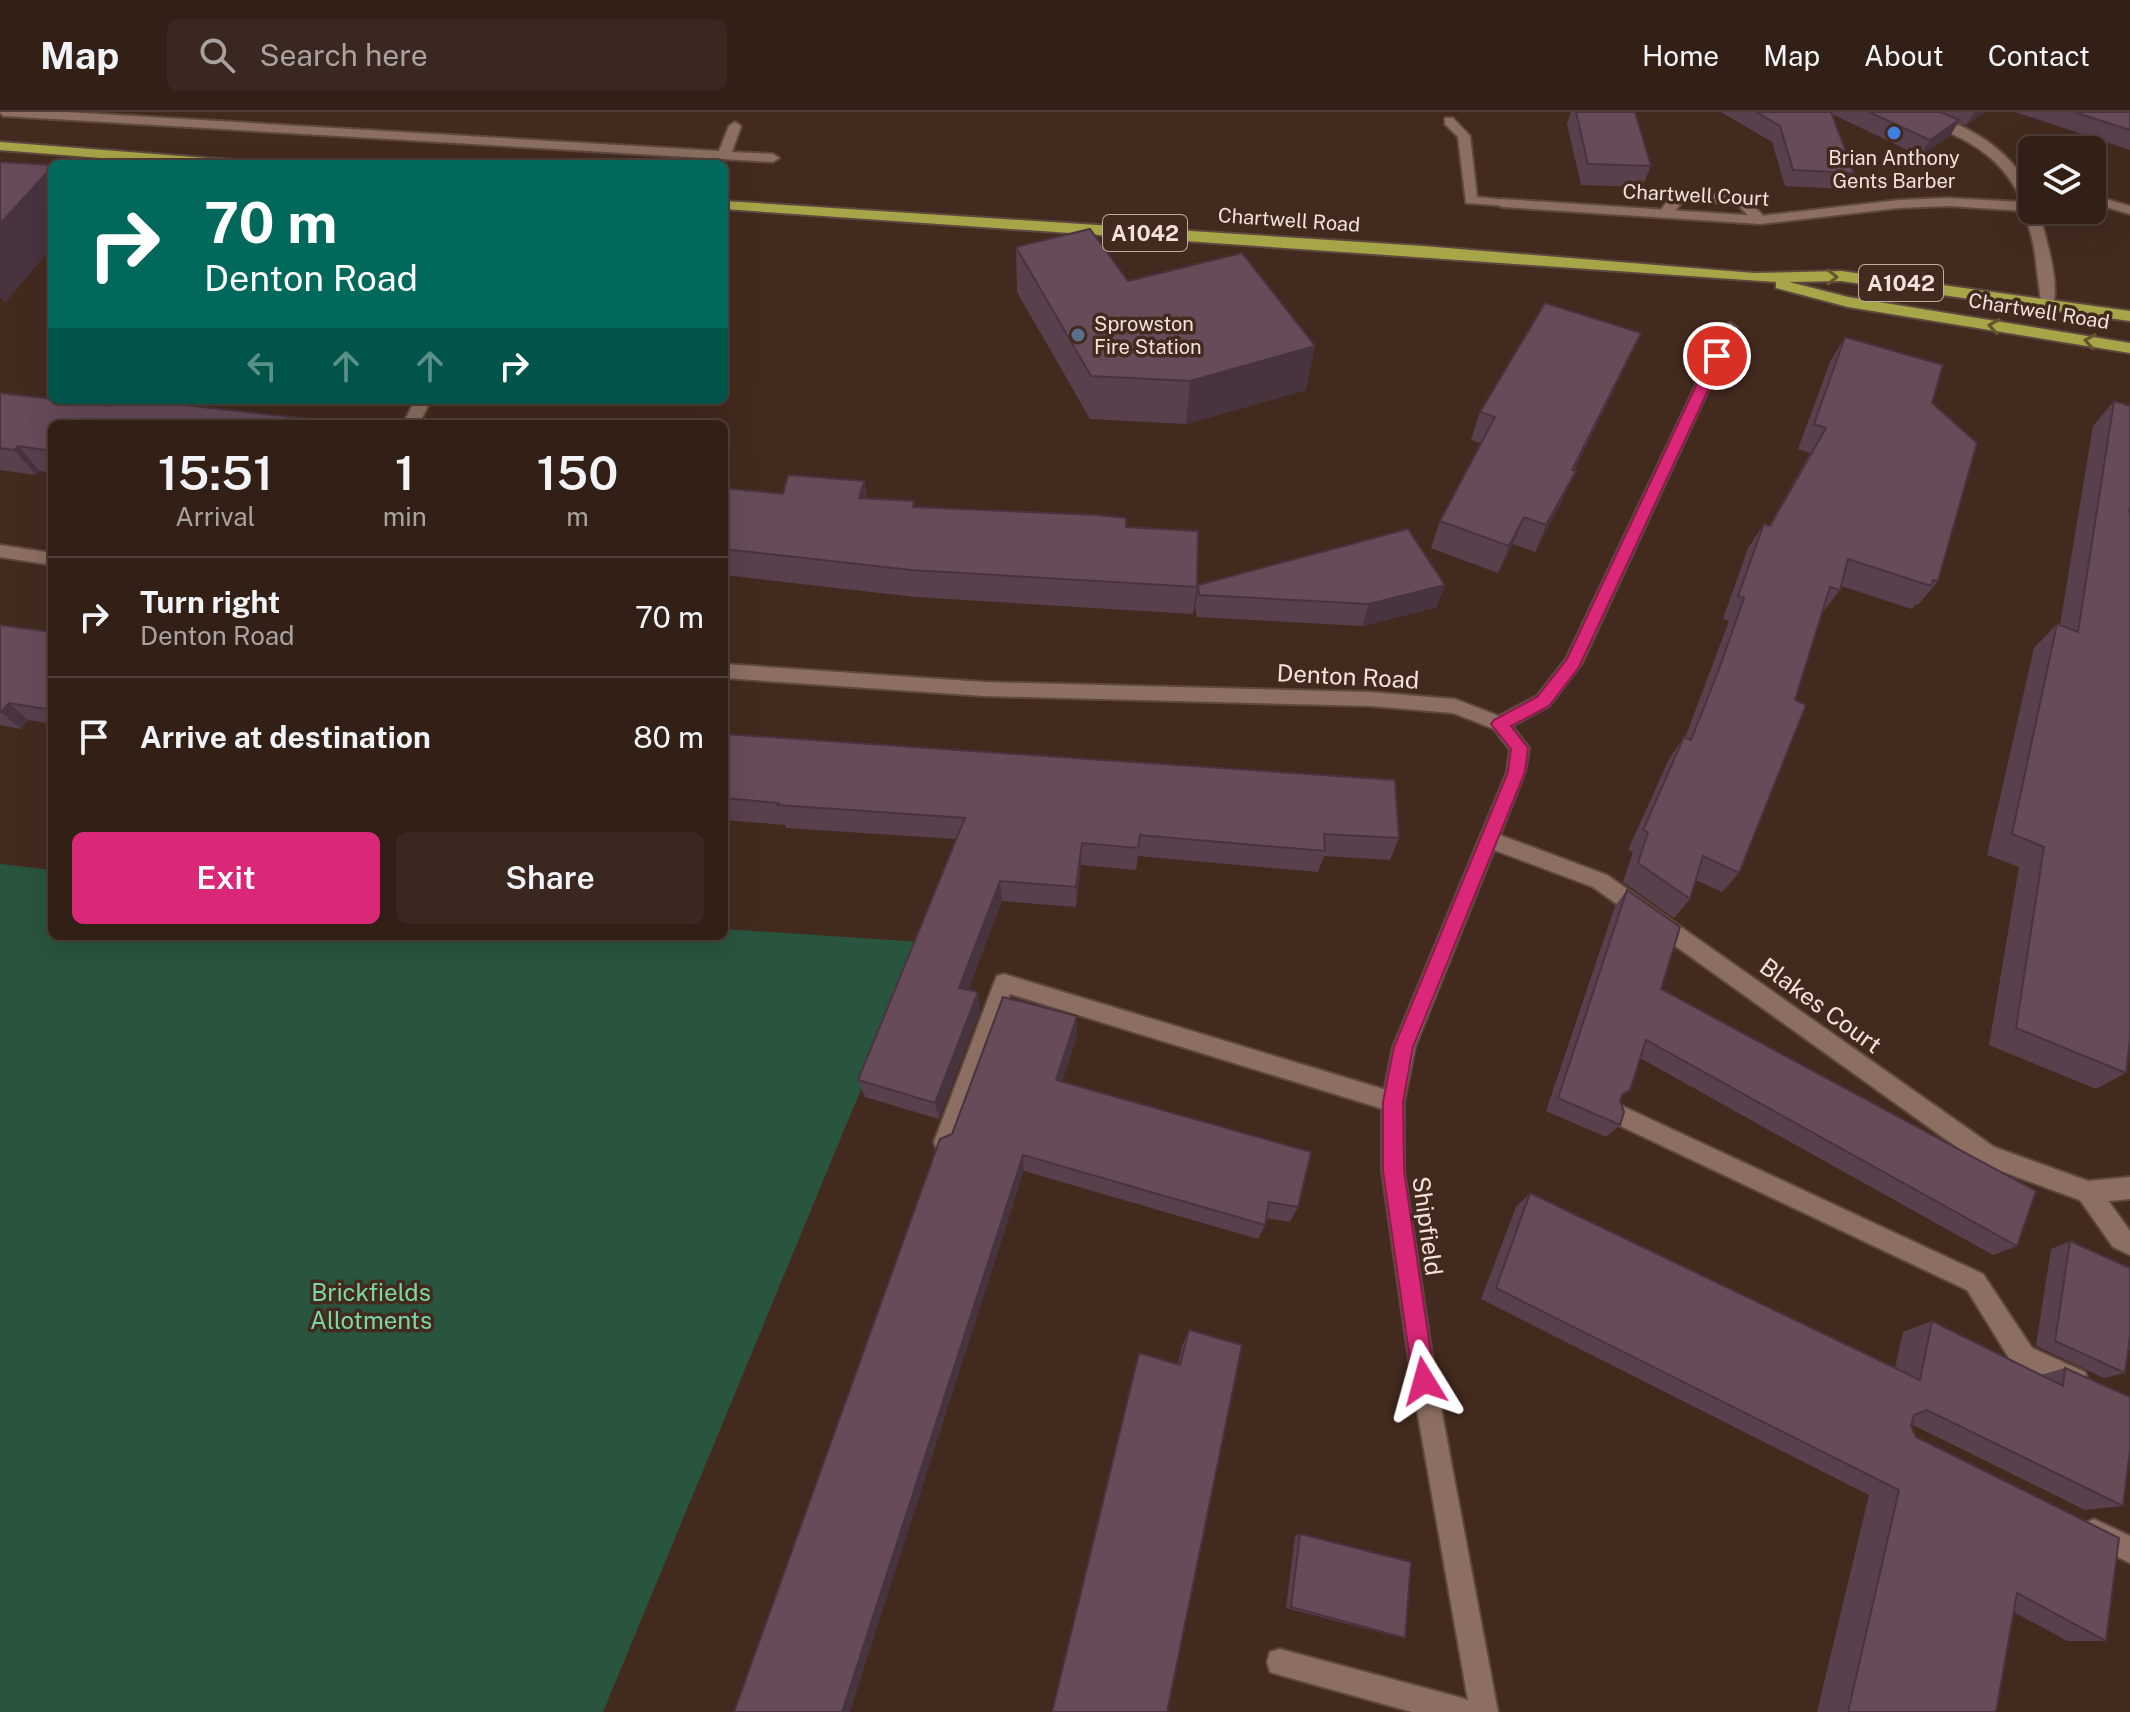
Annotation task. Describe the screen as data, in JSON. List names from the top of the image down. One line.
{"streets":{"highway":["Chartwell Road","A1042"],"street":["Chartwell Court","Denton Road","Blakes Court","Shipfield"]},"crossings":[["Denton Road","Shipfield"],["Blakes Court","Shipfield"]],"parks":["Brickfields Allotments"],"places":["Brian Anthony Gents Barber","Sprowston Fire Station"],"page":{"header":"Map","search":"Search here","nav":["Home","Map","About","Contact"],"turn":["70 m","Denton Road"],"eta":["15:51","Arrival","1","min","150","m"],"list":[{"name":"Turn right","note":"Denton Road","value":"70 m"},{"name":"Arrive at destination","value":"80 m"}],"buttons":["Exit","Share"]}}
